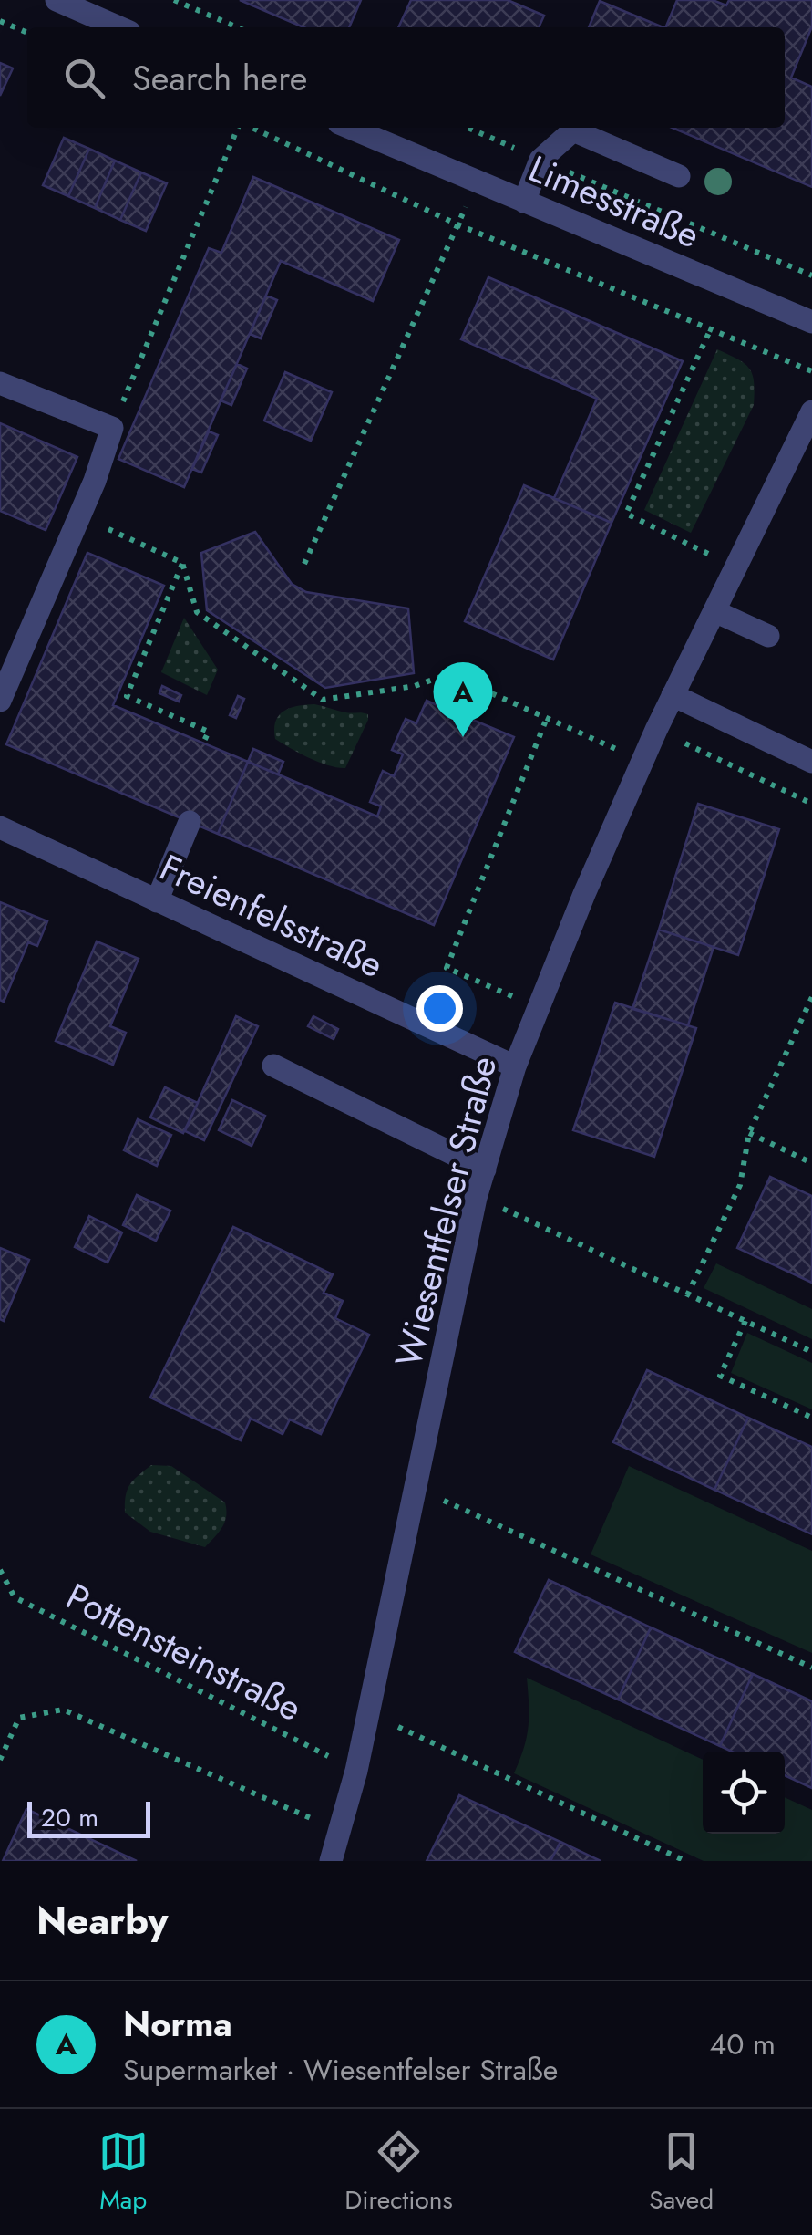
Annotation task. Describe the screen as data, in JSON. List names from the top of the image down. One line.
{"streets":{"street":["Limesstraße","Freienfelsstraße","Wiesentfelser Straße"],"path":["Pottensteinstraße"]},"crossings":[["Freienfelsstraße","Wiesentfelser Straße"],["Wiesentfelser Straße","Pottensteinstraße"]],"scale_bar":"20 m","page":{"search":"Search here","pins":"A","scale":"20 m","heading":"Nearby","list":[{"mark":"A","name":"Norma","note":"Supermarket · Wiesentfelser Straße","value":"40 m"}],"nav":["Map","Directions","Saved"]}}
